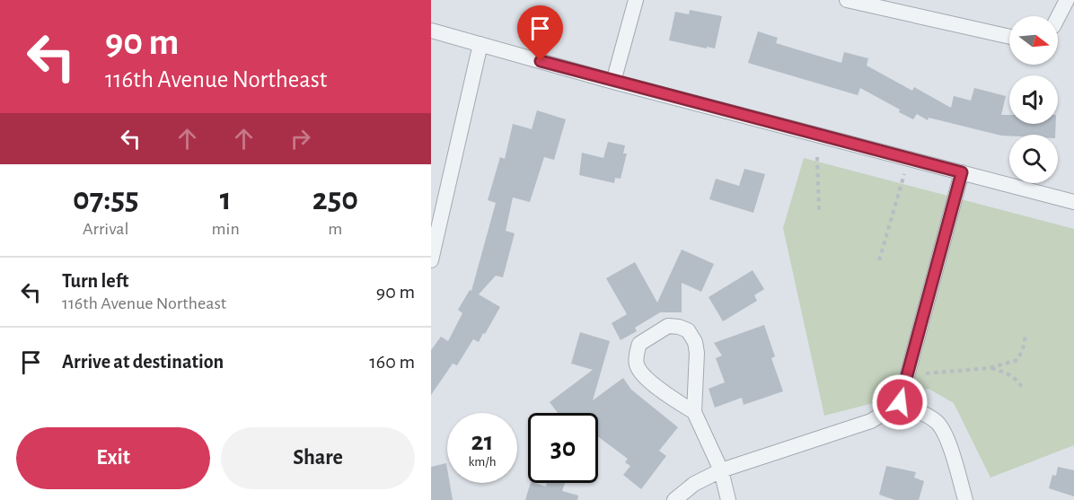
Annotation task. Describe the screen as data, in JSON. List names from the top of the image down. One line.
{"north":"right","page":{"turn":["90 m","116th Avenue Northeast"],"eta":["07:55","Arrival","1","min","250","m"],"list":[{"name":"Turn left","note":"116th Avenue Northeast","value":"90 m"},{"name":"Arrive at destination","value":"160 m"}],"speed":"21 km/h","limit":"30","buttons":["Exit","Share"]}}
